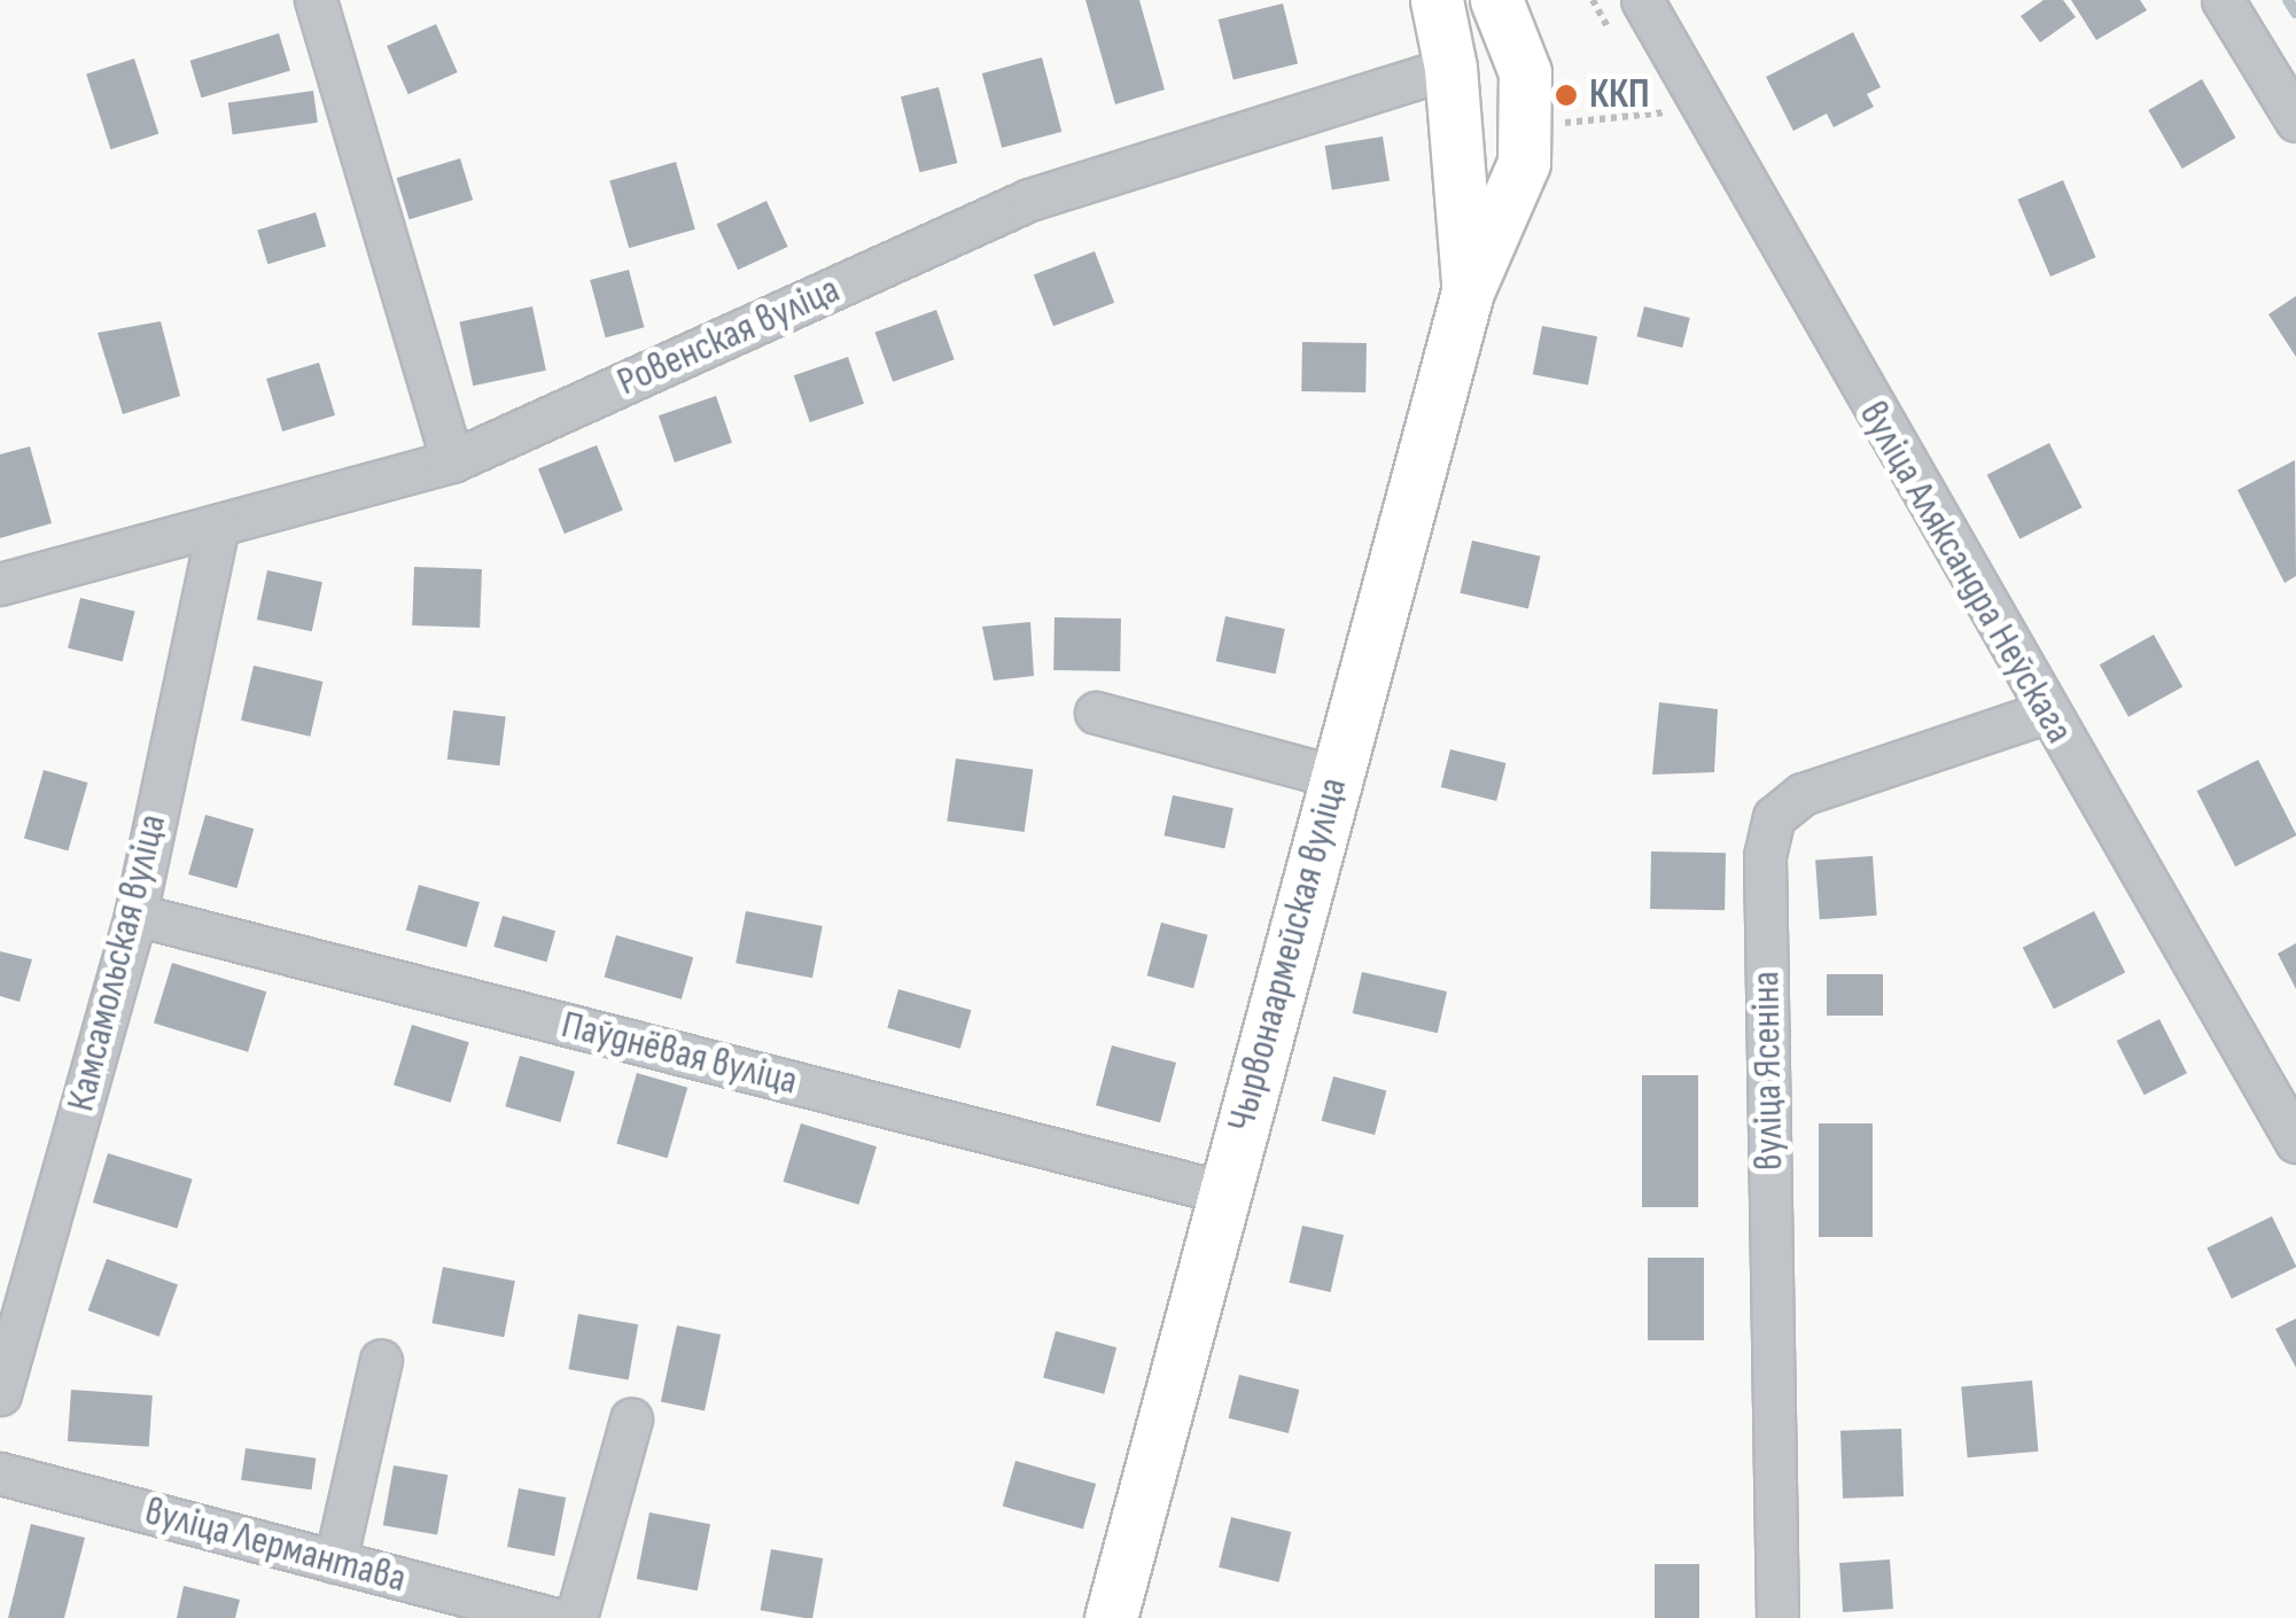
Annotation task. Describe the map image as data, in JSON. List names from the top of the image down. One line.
{"streets":{"main road":["Чырвонаармейская вуліца"],"street":["Ровенская вуліца","вуліца Аляксандра Неўскага","Камсамольская вуліца","Паўднёвая вуліца","вуліца Ясеніна","вуліца Лермантава"]},"crossings":[["Ровенская вуліца","Чырвонаармейская вуліца"],["Ровенская вуліца","Камсамольская вуліца"],["вуліца Аляксандра Неўскага","вуліца Ясеніна"],["Чырвонаармейская вуліца","Паўднёвая вуліца"],["Камсамольская вуліца","Паўднёвая вуліца"]],"places":["ККП"]}
